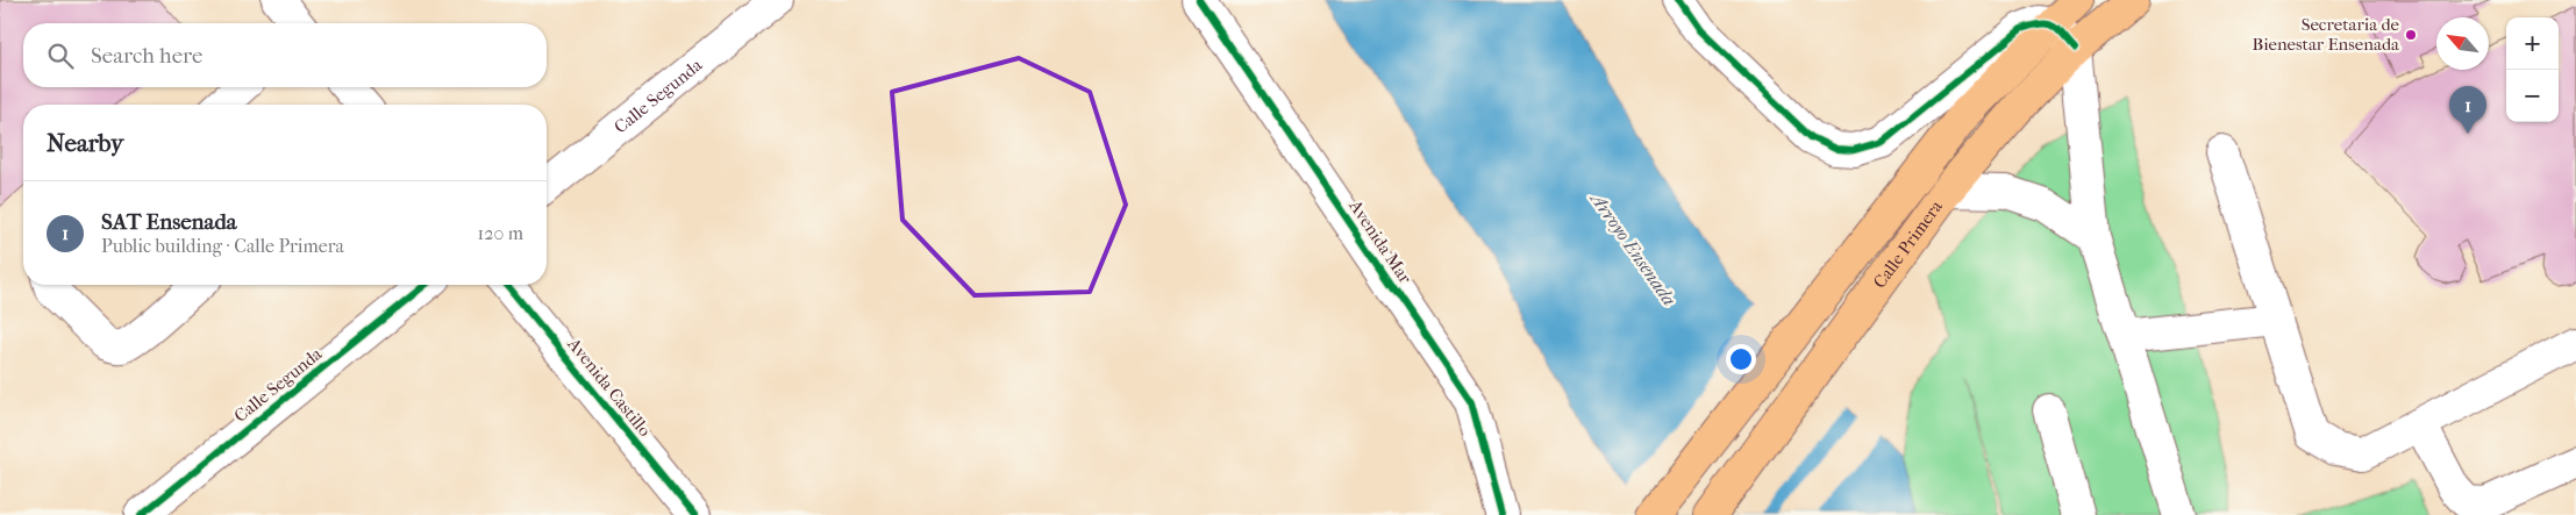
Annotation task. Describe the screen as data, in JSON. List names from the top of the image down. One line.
{"streets":{"main road":["Calle Primera"],"street":["Calle Segunda","Avenida Mar","Avenida Castillo"]},"water":["Arroyo Ensenada"],"places":["Secretaria de Bienestar Ensenada"],"north":"top left","page":{"map_buttons":["+","−"],"search":"Search here","pins":"1","heading":"Nearby","list":[{"mark":"1","name":"SAT Ensenada","note":"Public building · Calle Primera","value":"120 m"}]}}
